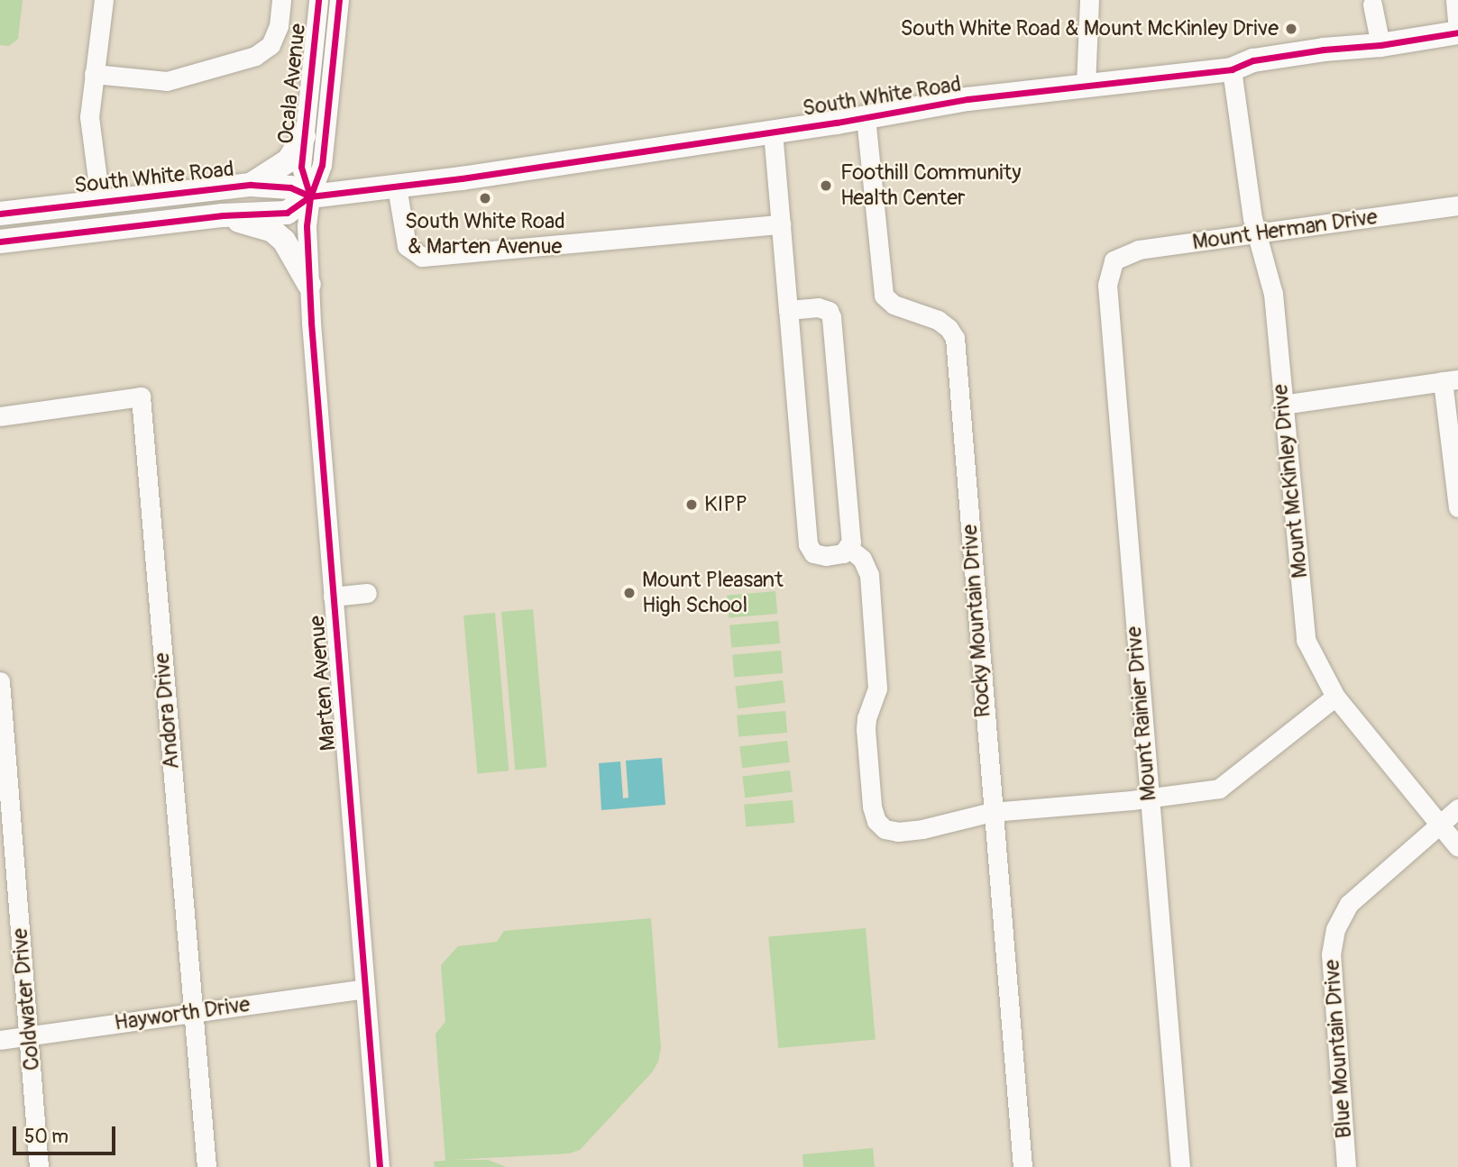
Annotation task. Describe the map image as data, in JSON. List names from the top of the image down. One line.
{"streets":{"main road":["South White Road"],"street":["Ocala Avenue","Mount Herman Drive","Mount McKinley Drive","Rocky Mountain Drive","Marten Avenue","Andora Drive","Mount Rainier Drive","Coldwater Drive","Hayworth Drive","Blue Mountain Drive"]},"crossings":[["Ocala Avenue","South White Road"],["Ocala Avenue","Marten Avenue"],["South White Road","Mount McKinley Drive"],["South White Road","Rocky Mountain Drive"],["South White Road","Marten Avenue"],["Mount Herman Drive","Mount McKinley Drive"],["Mount Herman Drive","Mount Rainier Drive"],["Mount McKinley Drive","Blue Mountain Drive"],["Marten Avenue","Hayworth Drive"],["Andora Drive","Hayworth Drive"],["Coldwater Drive","Hayworth Drive"]],"places":["South White Road & Mount McKinley Drive","Foothill Community Health Center","South White Road & Marten Avenue","KIPP","Mount Pleasant High School"],"scale_bar":"50 m"}
